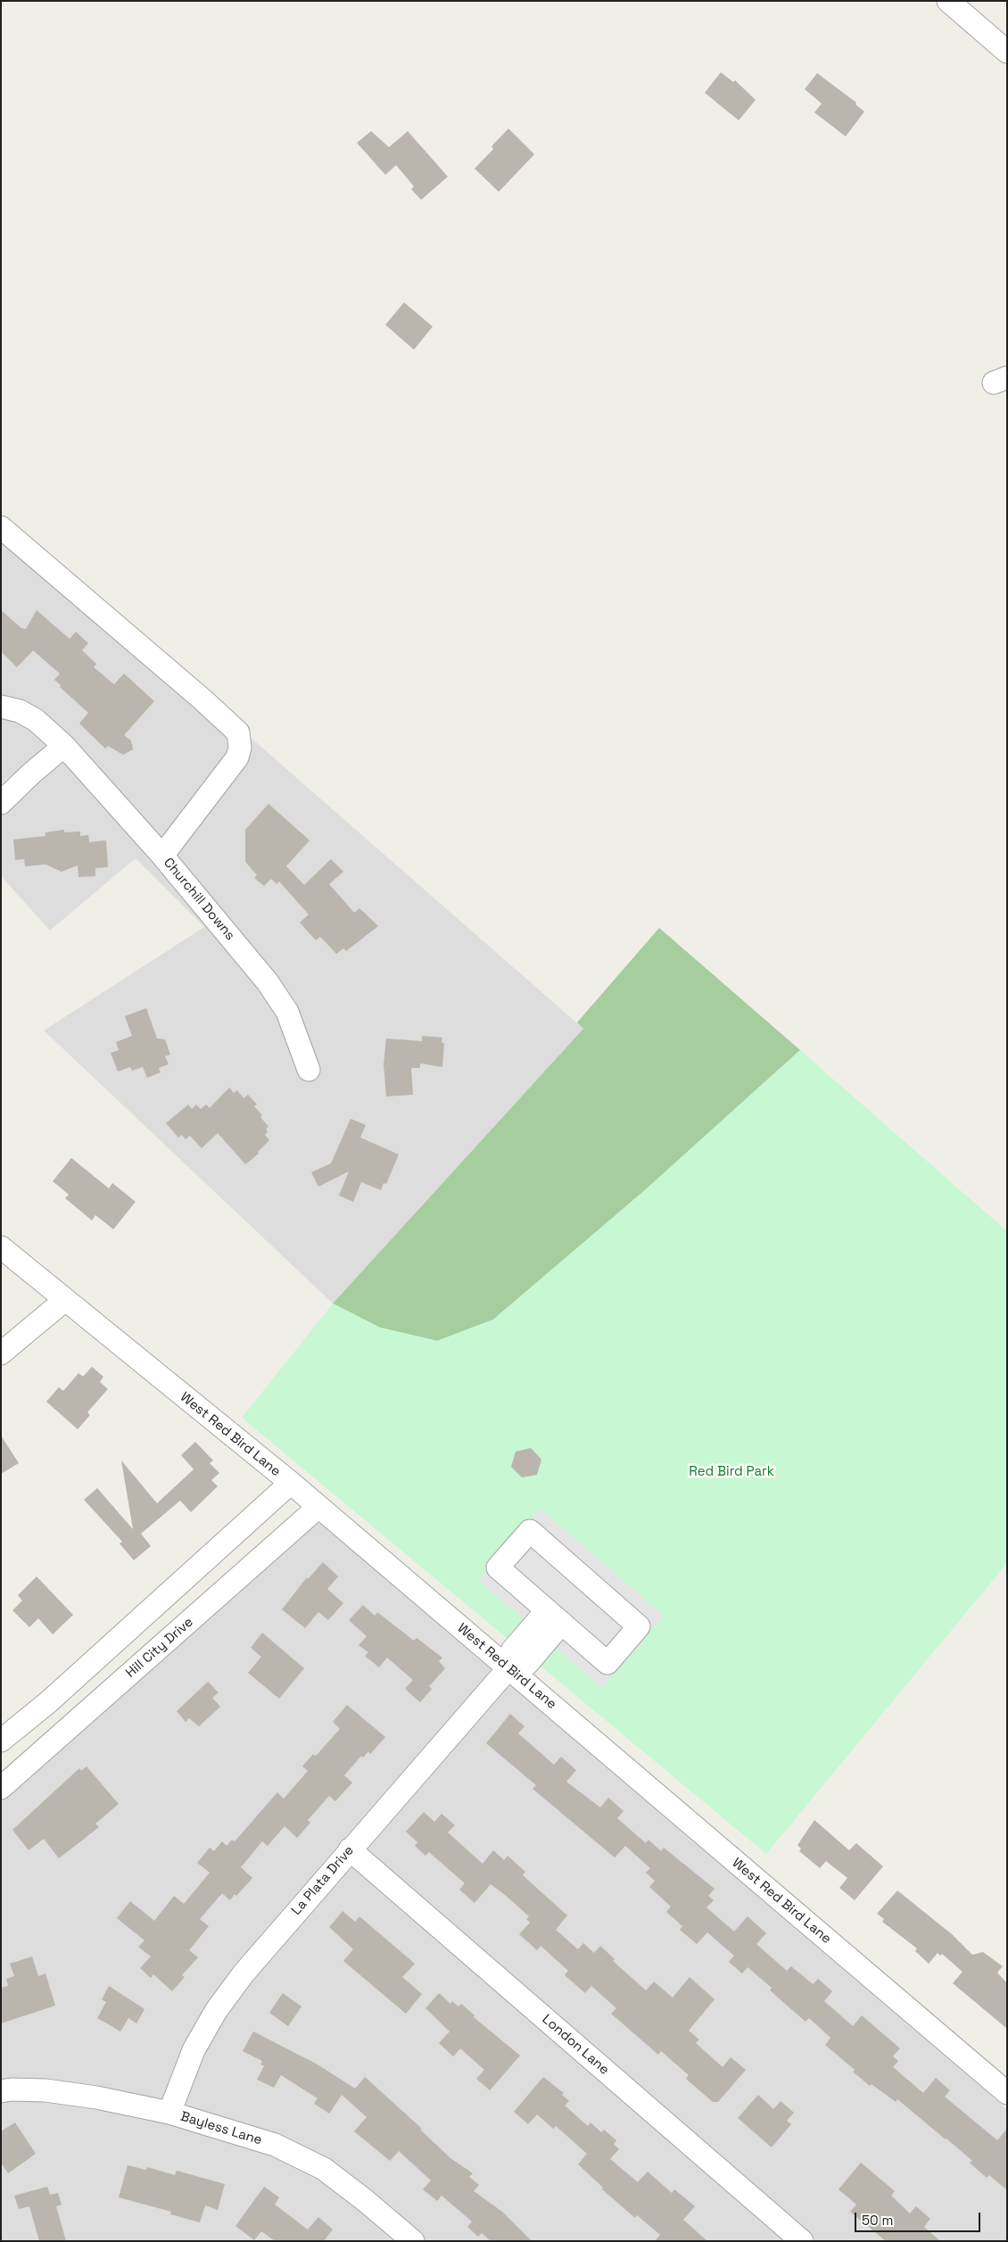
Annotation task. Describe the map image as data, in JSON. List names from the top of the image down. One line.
{"streets":{"street":["Churchill Downs","West Red Bird Lane","Hill City Drive","La Plata Drive","London Lane","Bayless Lane"]},"crossings":[["West Red Bird Lane","Hill City Drive"],["West Red Bird Lane","La Plata Drive"],["La Plata Drive","London Lane"],["La Plata Drive","Bayless Lane"]],"parks":["Red Bird Park"],"scale_bar":"50 m"}
